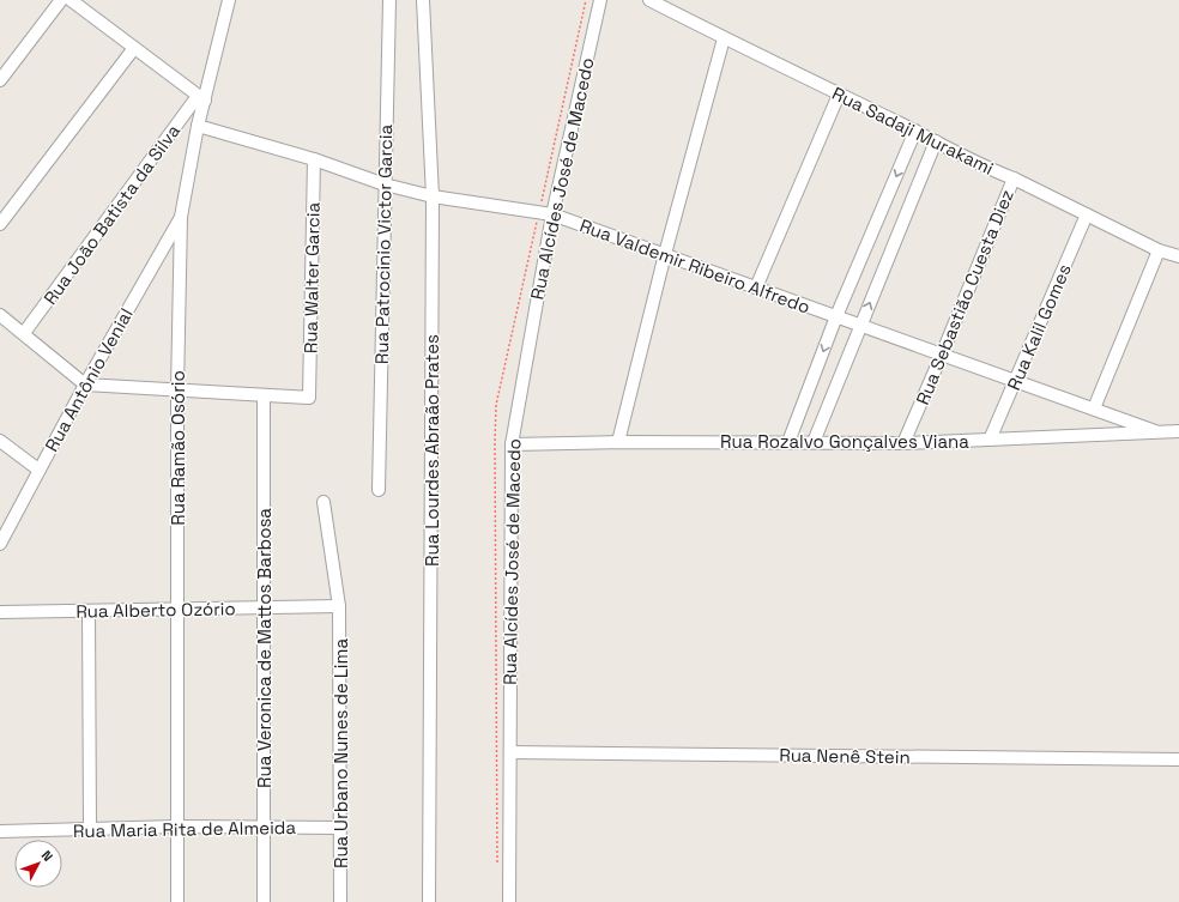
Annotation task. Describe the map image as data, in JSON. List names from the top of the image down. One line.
{"streets":{"street":["Rua Sadaji Murakami","Rua Alcídes José de Macedo","Rua João Batista da Silva","Rua Patrocinio Victor Garcia","Rua Valdemir Ribeiro Alfredo","Rua Walter Garcia","Rua Sebastião Cuesta Diez","Rua Kalil Gomes","Rua Antônio Venial","Rua Rozalvo Gonçalves Viana","Rua Ramão Osório","Rua Lourdes Abraão Prates","Rua Alberto Ozório","Rua Veronica de Mattos Barbosa","Rua Urbano Nunes de Lima","Rua Nenê Stein","Rua Maria Rita de Almeida"]},"crossings":[["Rua Sadaji Murakami","Rua Sebastião Cuesta Diez"],["Rua Sadaji Murakami","Rua Kalil Gomes"],["Rua Alcídes José de Macedo","Rua Valdemir Ribeiro Alfredo"],["Rua Alcídes José de Macedo","Rua Rozalvo Gonçalves Viana"],["Rua Alcídes José de Macedo","Rua Nenê Stein"],["Rua João Batista da Silva","Rua Ramão Osório"],["Rua Patrocinio Victor Garcia","Rua Valdemir Ribeiro Alfredo"],["Rua Valdemir Ribeiro Alfredo","Rua Walter Garcia"],["Rua Valdemir Ribeiro Alfredo","Rua Sebastião Cuesta Diez"],["Rua Valdemir Ribeiro Alfredo","Rua Kalil Gomes"],["Rua Valdemir Ribeiro Alfredo","Rua Rozalvo Gonçalves Viana"],["Rua Valdemir Ribeiro Alfredo","Rua Ramão Osório"],["Rua Valdemir Ribeiro Alfredo","Rua Lourdes Abraão Prates"],["Rua Walter Garcia","Rua Veronica de Mattos Barbosa"],["Rua Sebastião Cuesta Diez","Rua Rozalvo Gonçalves Viana"],["Rua Kalil Gomes","Rua Rozalvo Gonçalves Viana"],["Rua Antônio Venial","Rua Ramão Osório"],["Rua Ramão Osório","Rua Alberto Ozório"],["Rua Ramão Osório","Rua Maria Rita de Almeida"],["Rua Alberto Ozório","Rua Veronica de Mattos Barbosa"],["Rua Alberto Ozório","Rua Urbano Nunes de Lima"],["Rua Veronica de Mattos Barbosa","Rua Maria Rita de Almeida"],["Rua Urbano Nunes de Lima","Rua Maria Rita de Almeida"]],"north":"top right"}
